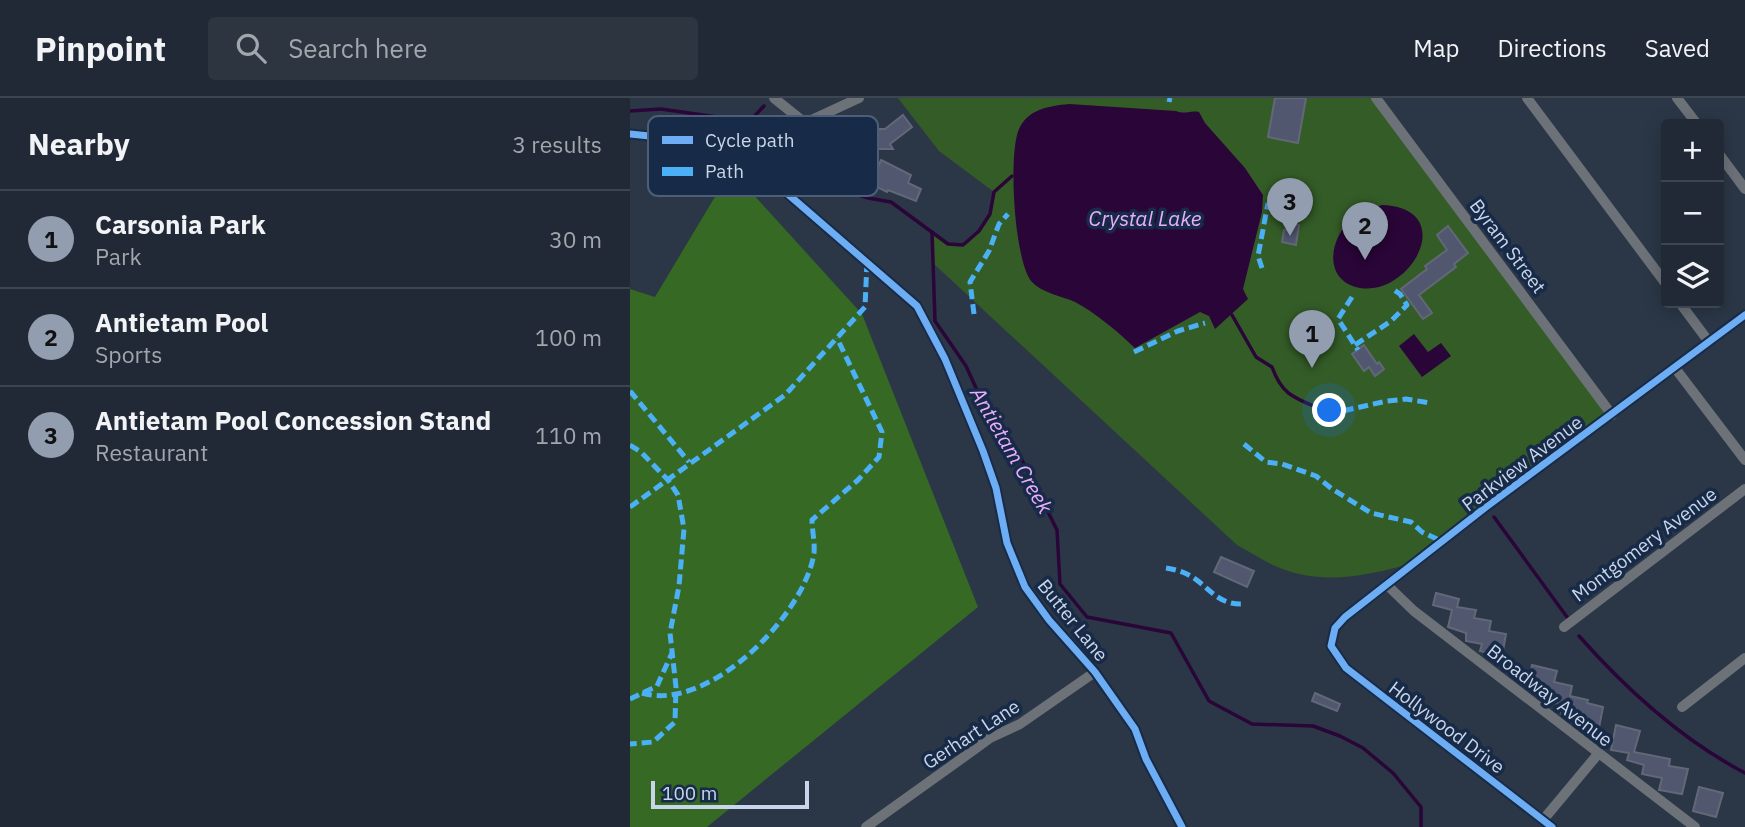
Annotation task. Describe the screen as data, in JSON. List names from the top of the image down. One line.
{"streets":{"street":["Byram Street","Parkview Avenue","Montgomery Avenue","Butter Lane","Broadway Avenue","Hollywood Drive","Gerhart Lane"]},"crossings":[["Byram Street","Parkview Avenue"],["Parkview Avenue","Broadway Avenue"],["Parkview Avenue","Hollywood Drive"],["Butter Lane","Gerhart Lane"]],"water":["Crystal Lake","Antietam Creek"],"legend":["Cycle path","Path"],"scale_bar":"100 m","page":{"header":"Pinpoint","search":"Search here","nav":["Map","Directions","Saved"],"heading":["Nearby","3 results"],"map_buttons":["+","−"],"pins":["3","2","1"],"list":[{"mark":"1","name":"Carsonia Park","note":"Park","value":"30 m"},{"mark":"2","name":"Antietam Pool","note":"Sports","value":"100 m"},{"mark":"3","name":"Antietam Pool Concession Stand","note":"Restaurant","value":"110 m"}],"scale":"100 m"}}
